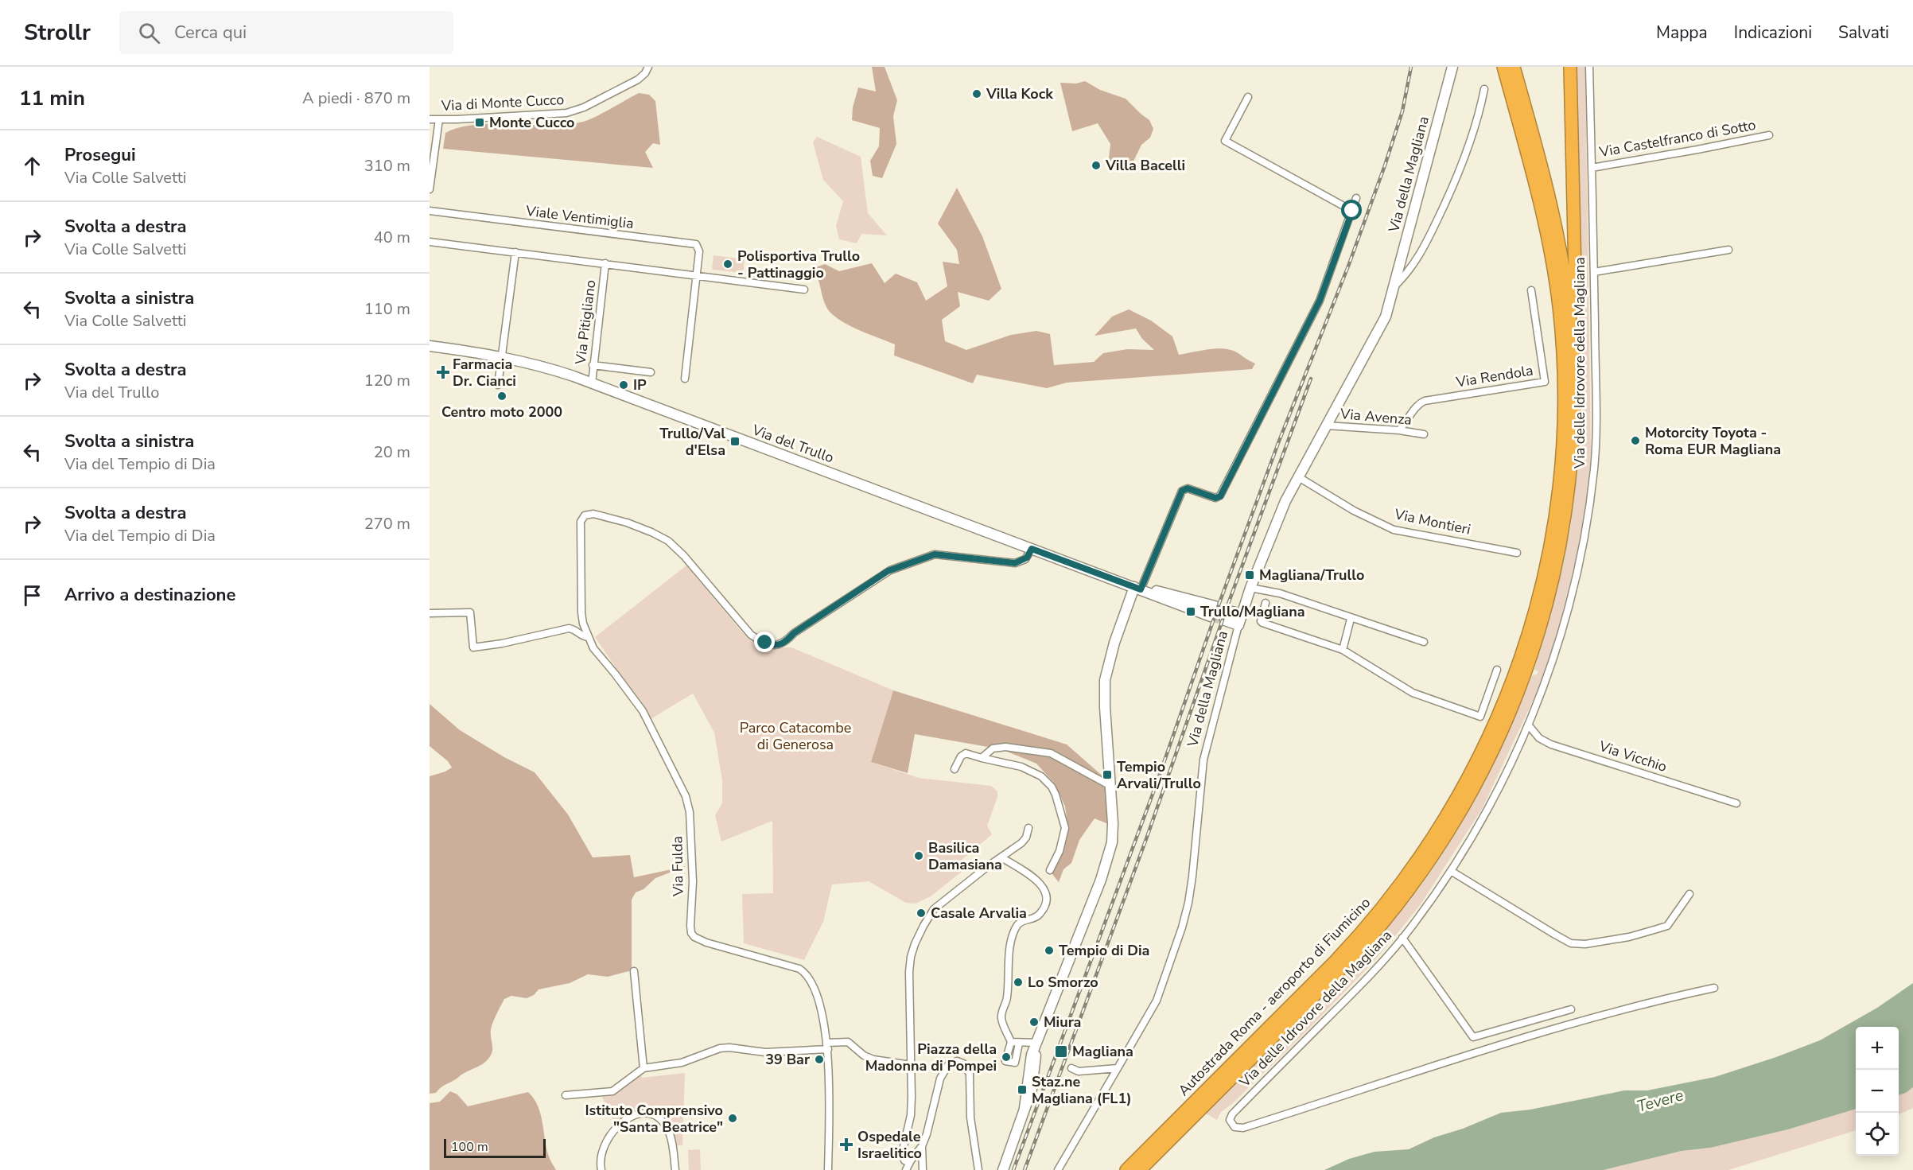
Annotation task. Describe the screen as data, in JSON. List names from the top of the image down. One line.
{"streets":{"highway":["Autostrada Roma - aeroporto di Fiumicino"],"main road":["Via della Magliana","Via del Trullo"],"street":["Via di Monte Cucco","Via Castelfranco di Sotto","Viale Ventimiglia","Via Pitigliano","Via delle Idrovore della Magliana","Via Rendola","Via Avenza","Via Montieri","Via Vicchio","Via Fulda"]},"crossings":[["Via Castelfranco di Sotto","Via delle Idrovore della Magliana"],["Via della Magliana","Via Avenza"],["Via della Magliana","Via Montieri"],["Via Pitigliano","Via del Trullo"],["Via delle Idrovore della Magliana","Via Vicchio"],["Via Rendola","Via Avenza"],["Via del Trullo","Via Fulda"]],"water":["Tevere"],"parks":["Parco Catacombe di Generosa"],"places":{"other":["Villa Kock","Villa Bacelli","Polisportiva Trullo - Pattinaggio","IP","Centro moto 2000","Motorcity Toyota - Roma EUR Magliana","Basilica Damasiana","Casale Arvalia","Tempio di Dia","Lo Smorzo","Miura","Piazza della Madonna di Pompei","39 Bar","Istituto Comprensivo \"Santa Beatrice\""],"transit":["Monte Cucco","Trullo/Val d'Elsa","Magliana/Trullo","Trullo/Magliana","Tempio Arvali/Trullo","Magliana","Staz.ne Magliana (FL1)"],"health":["Farmacia Dr. Cianci","Ospedale Israelitico"]},"scale_bar":"100 m","page":{"header":"Strollr","search":"Cerca qui","nav":["Mappa","Indicazioni","Salvati"],"heading":["11 min","A piedi · 870 m"],"list":[["Prosegui","Via Colle Salvetti","310 m"],["Svolta a destra","Via Colle Salvetti","40 m"],["Svolta a sinistra","Via Colle Salvetti","110 m"],["Svolta a destra","Via del Trullo","120 m"],["Svolta a sinistra","Via del Tempio di Dia","20 m"],["Svolta a destra","Via del Tempio di Dia","270 m"],"Arrivo a destinazione"],"map_buttons":["+","−"],"scale":"100 m"}}
